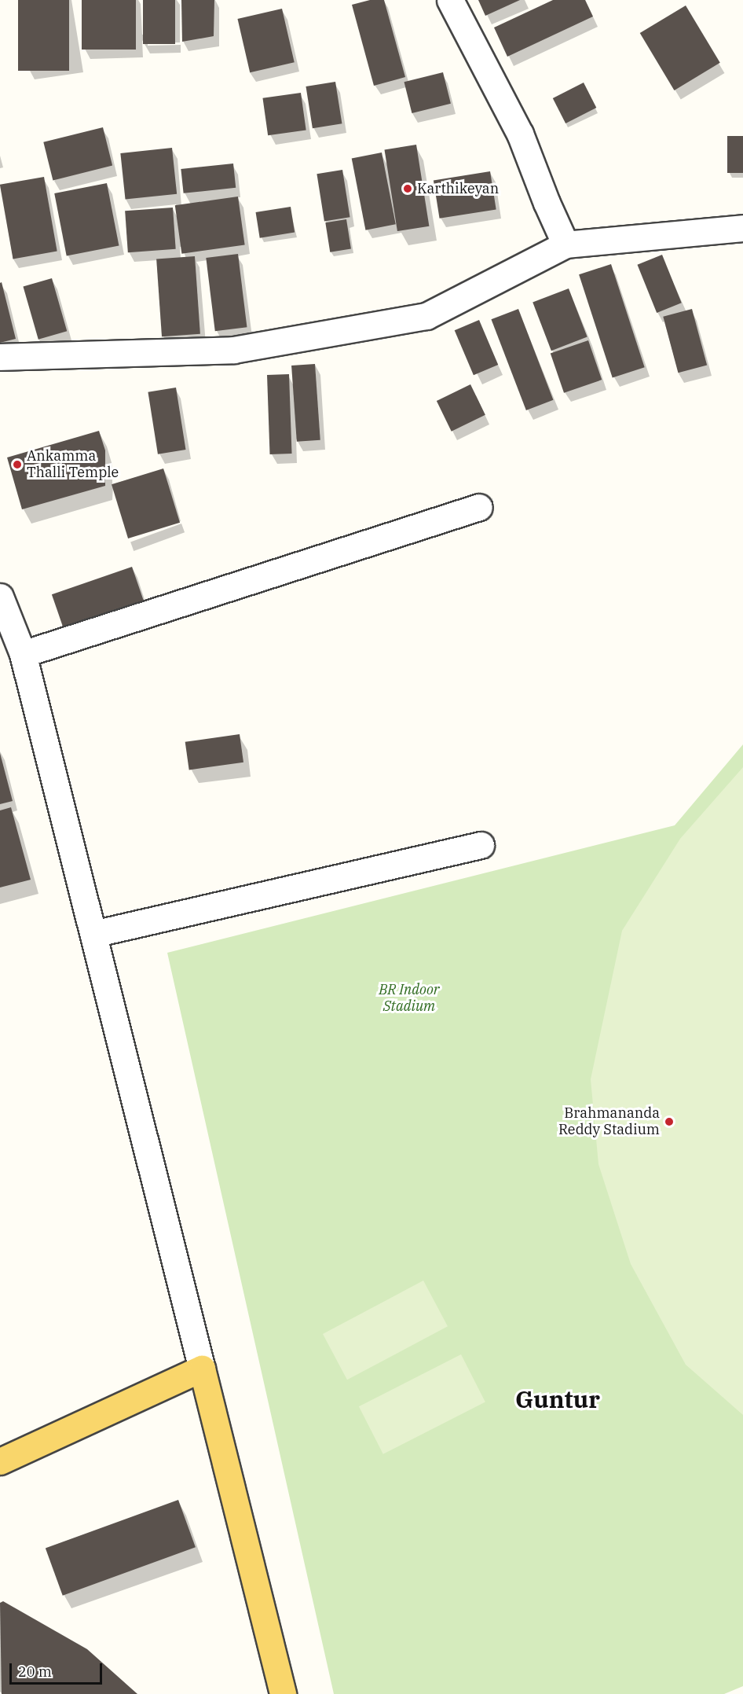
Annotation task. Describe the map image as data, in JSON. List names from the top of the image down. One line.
{"districts":["Guntur"],"parks":["BR Indoor Stadium"],"places":["Karthikeyan","Ankamma Thalli Temple","Brahmananda Reddy Stadium"],"scale_bar":"20 m"}
